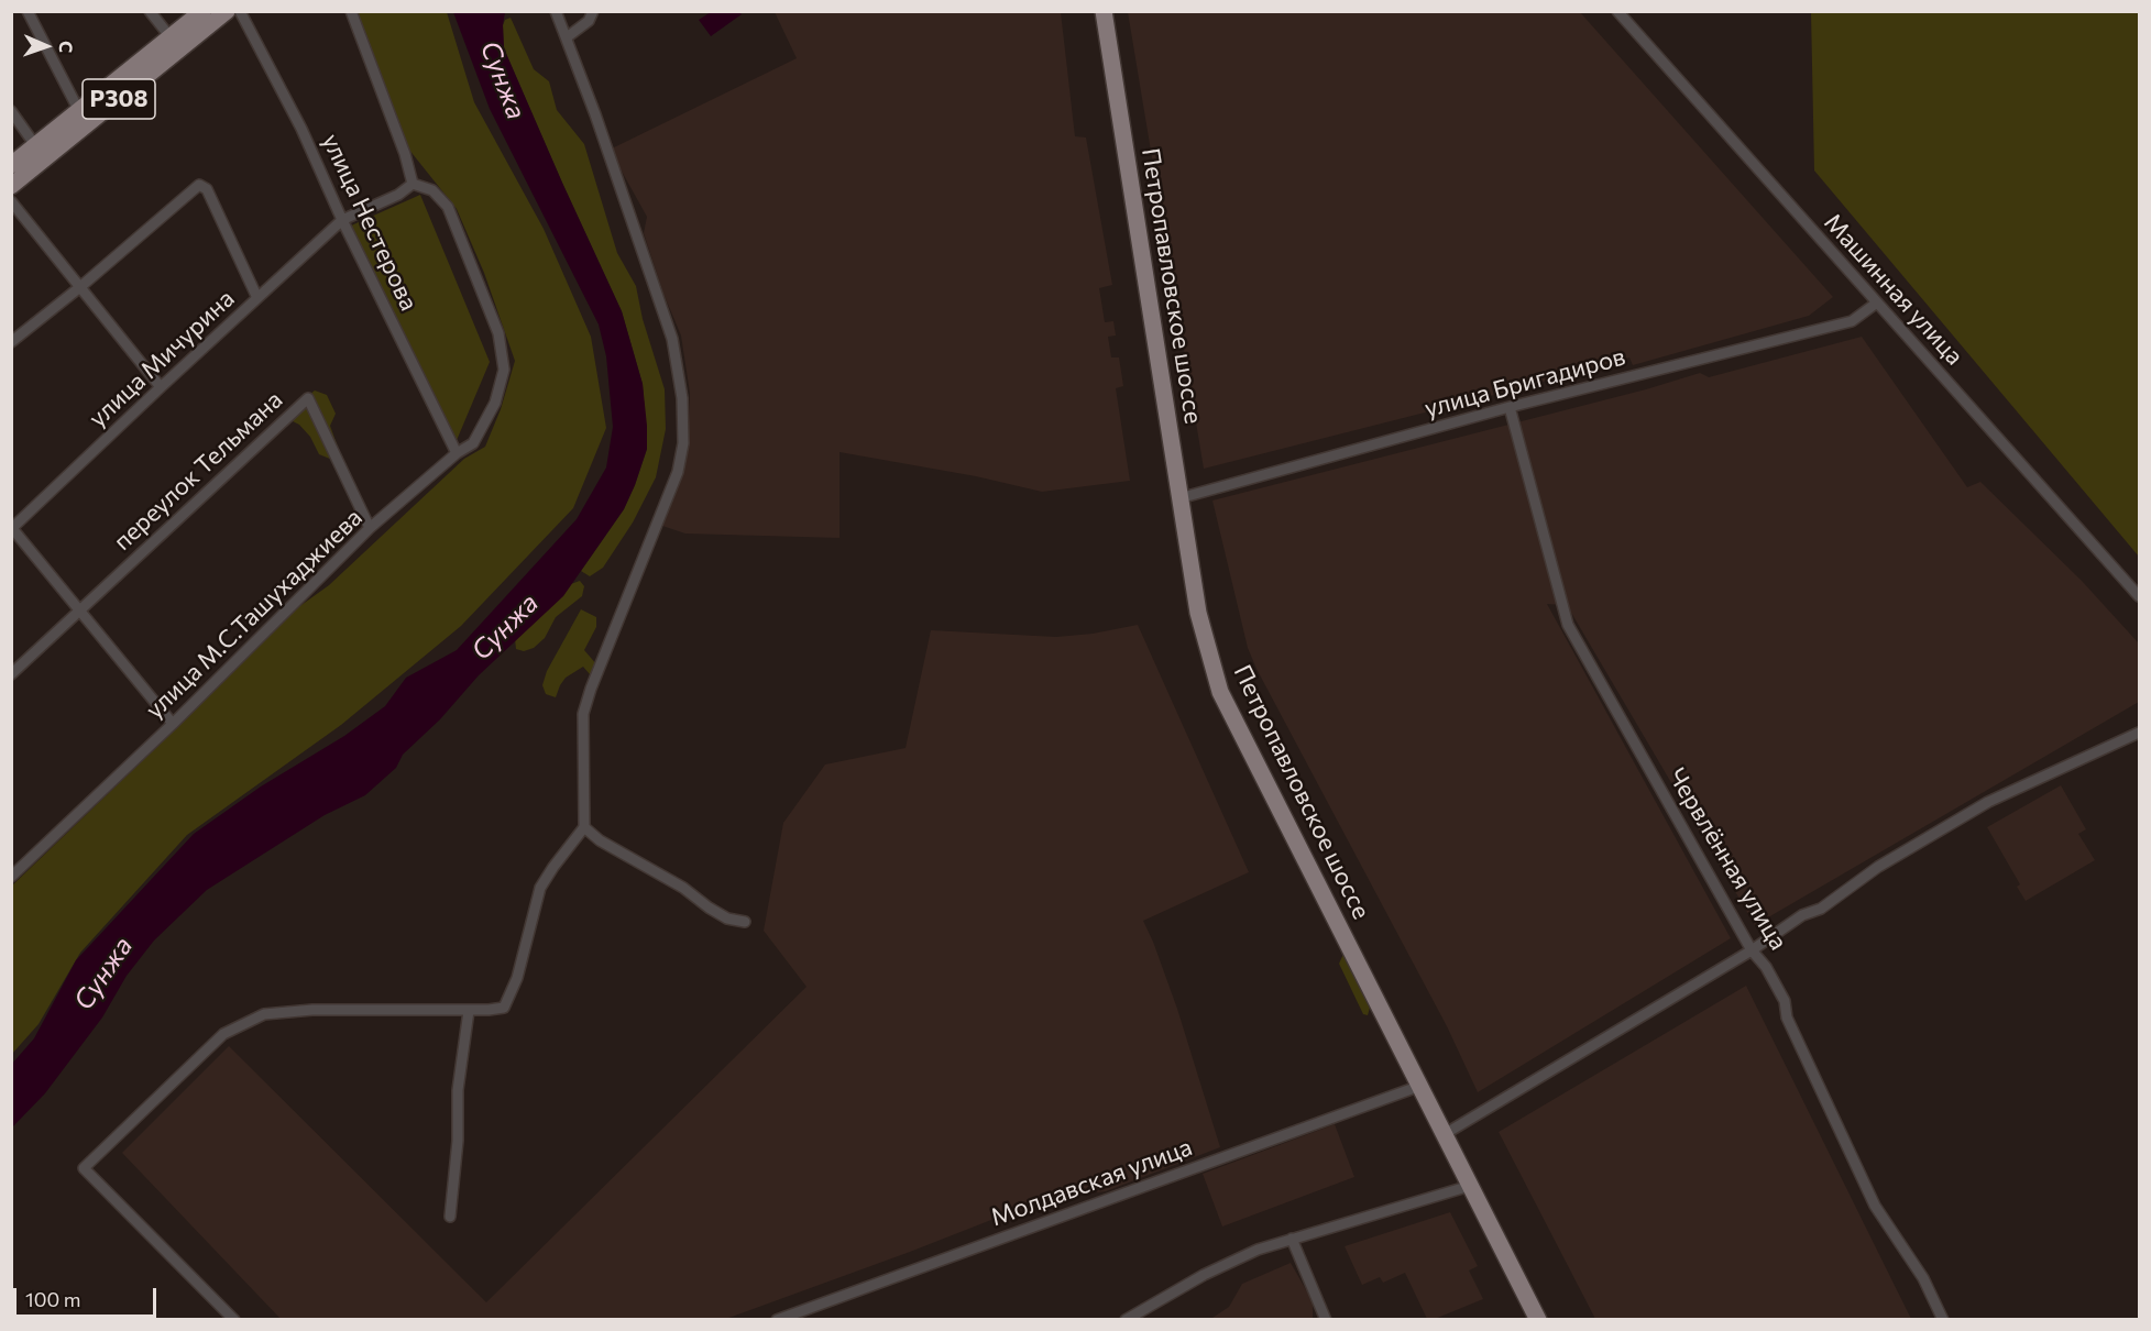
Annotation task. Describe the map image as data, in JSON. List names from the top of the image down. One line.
{"streets":{"main road":["P308","Петропавловское шоссе"],"street":["улица Нестерова","Машинная улица","улица Мичурина","улица Бригадиров","переулок Тельмана","улица М.С.Ташухаджиева","Червлённая улица","Молдавская улица"]},"crossings":[["улица Нестерова","улица Мичурина"],["улица Нестерова","улица М.С.Ташухаджиева"],["Петропавловское шоссе","улица Бригадиров"],["Петропавловское шоссе","Молдавская улица"],["Машинная улица","улица Бригадиров"],["улица Мичурина","улица М.С.Ташухаджиева"],["улица Бригадиров","Червлённая улица"],["переулок Тельмана","улица М.С.Ташухаджиева"]],"water":["Сунжа"],"scale_bar":"100 m","north":"right"}
